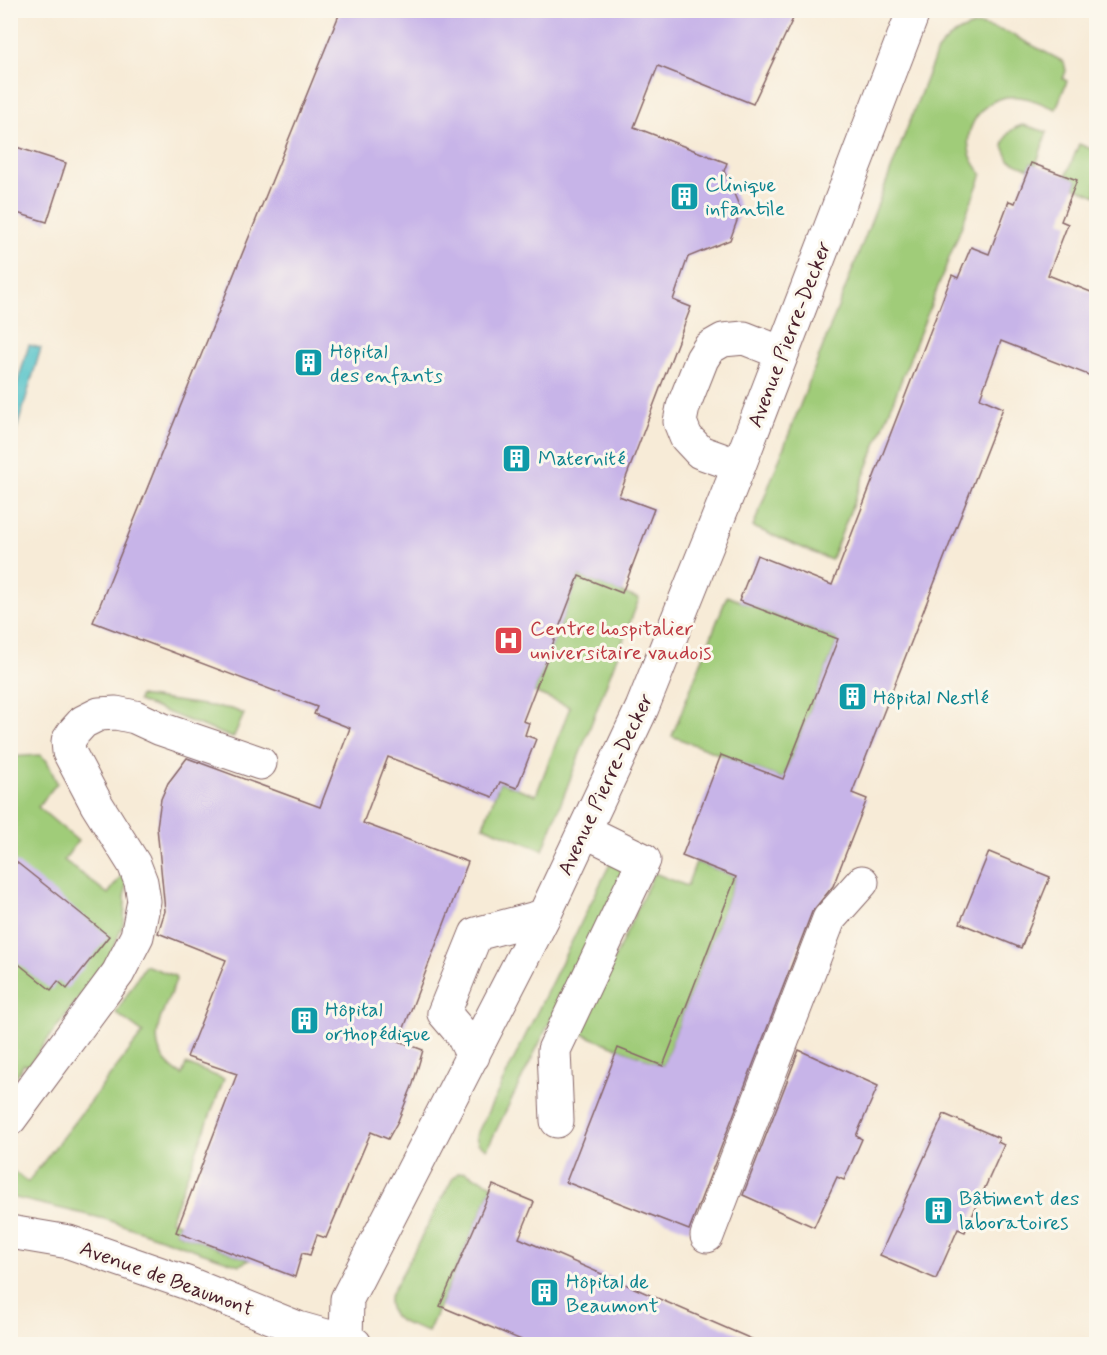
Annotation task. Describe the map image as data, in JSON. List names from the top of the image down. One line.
{"streets":{"street":["Avenue Pierre-Decker","Avenue de Beaumont"]},"crossings":[["Avenue Pierre-Decker","Avenue de Beaumont"]],"places":{"building":["Clinique infantile","Hôpital des enfants","Maternité","Hôpital Nestlé","Hôpital orthopédique","Bâtiment des laboratoires","Hôpital de Beaumont"],"hospital":["Centre hospitalier universitaire vaudois"]}}
